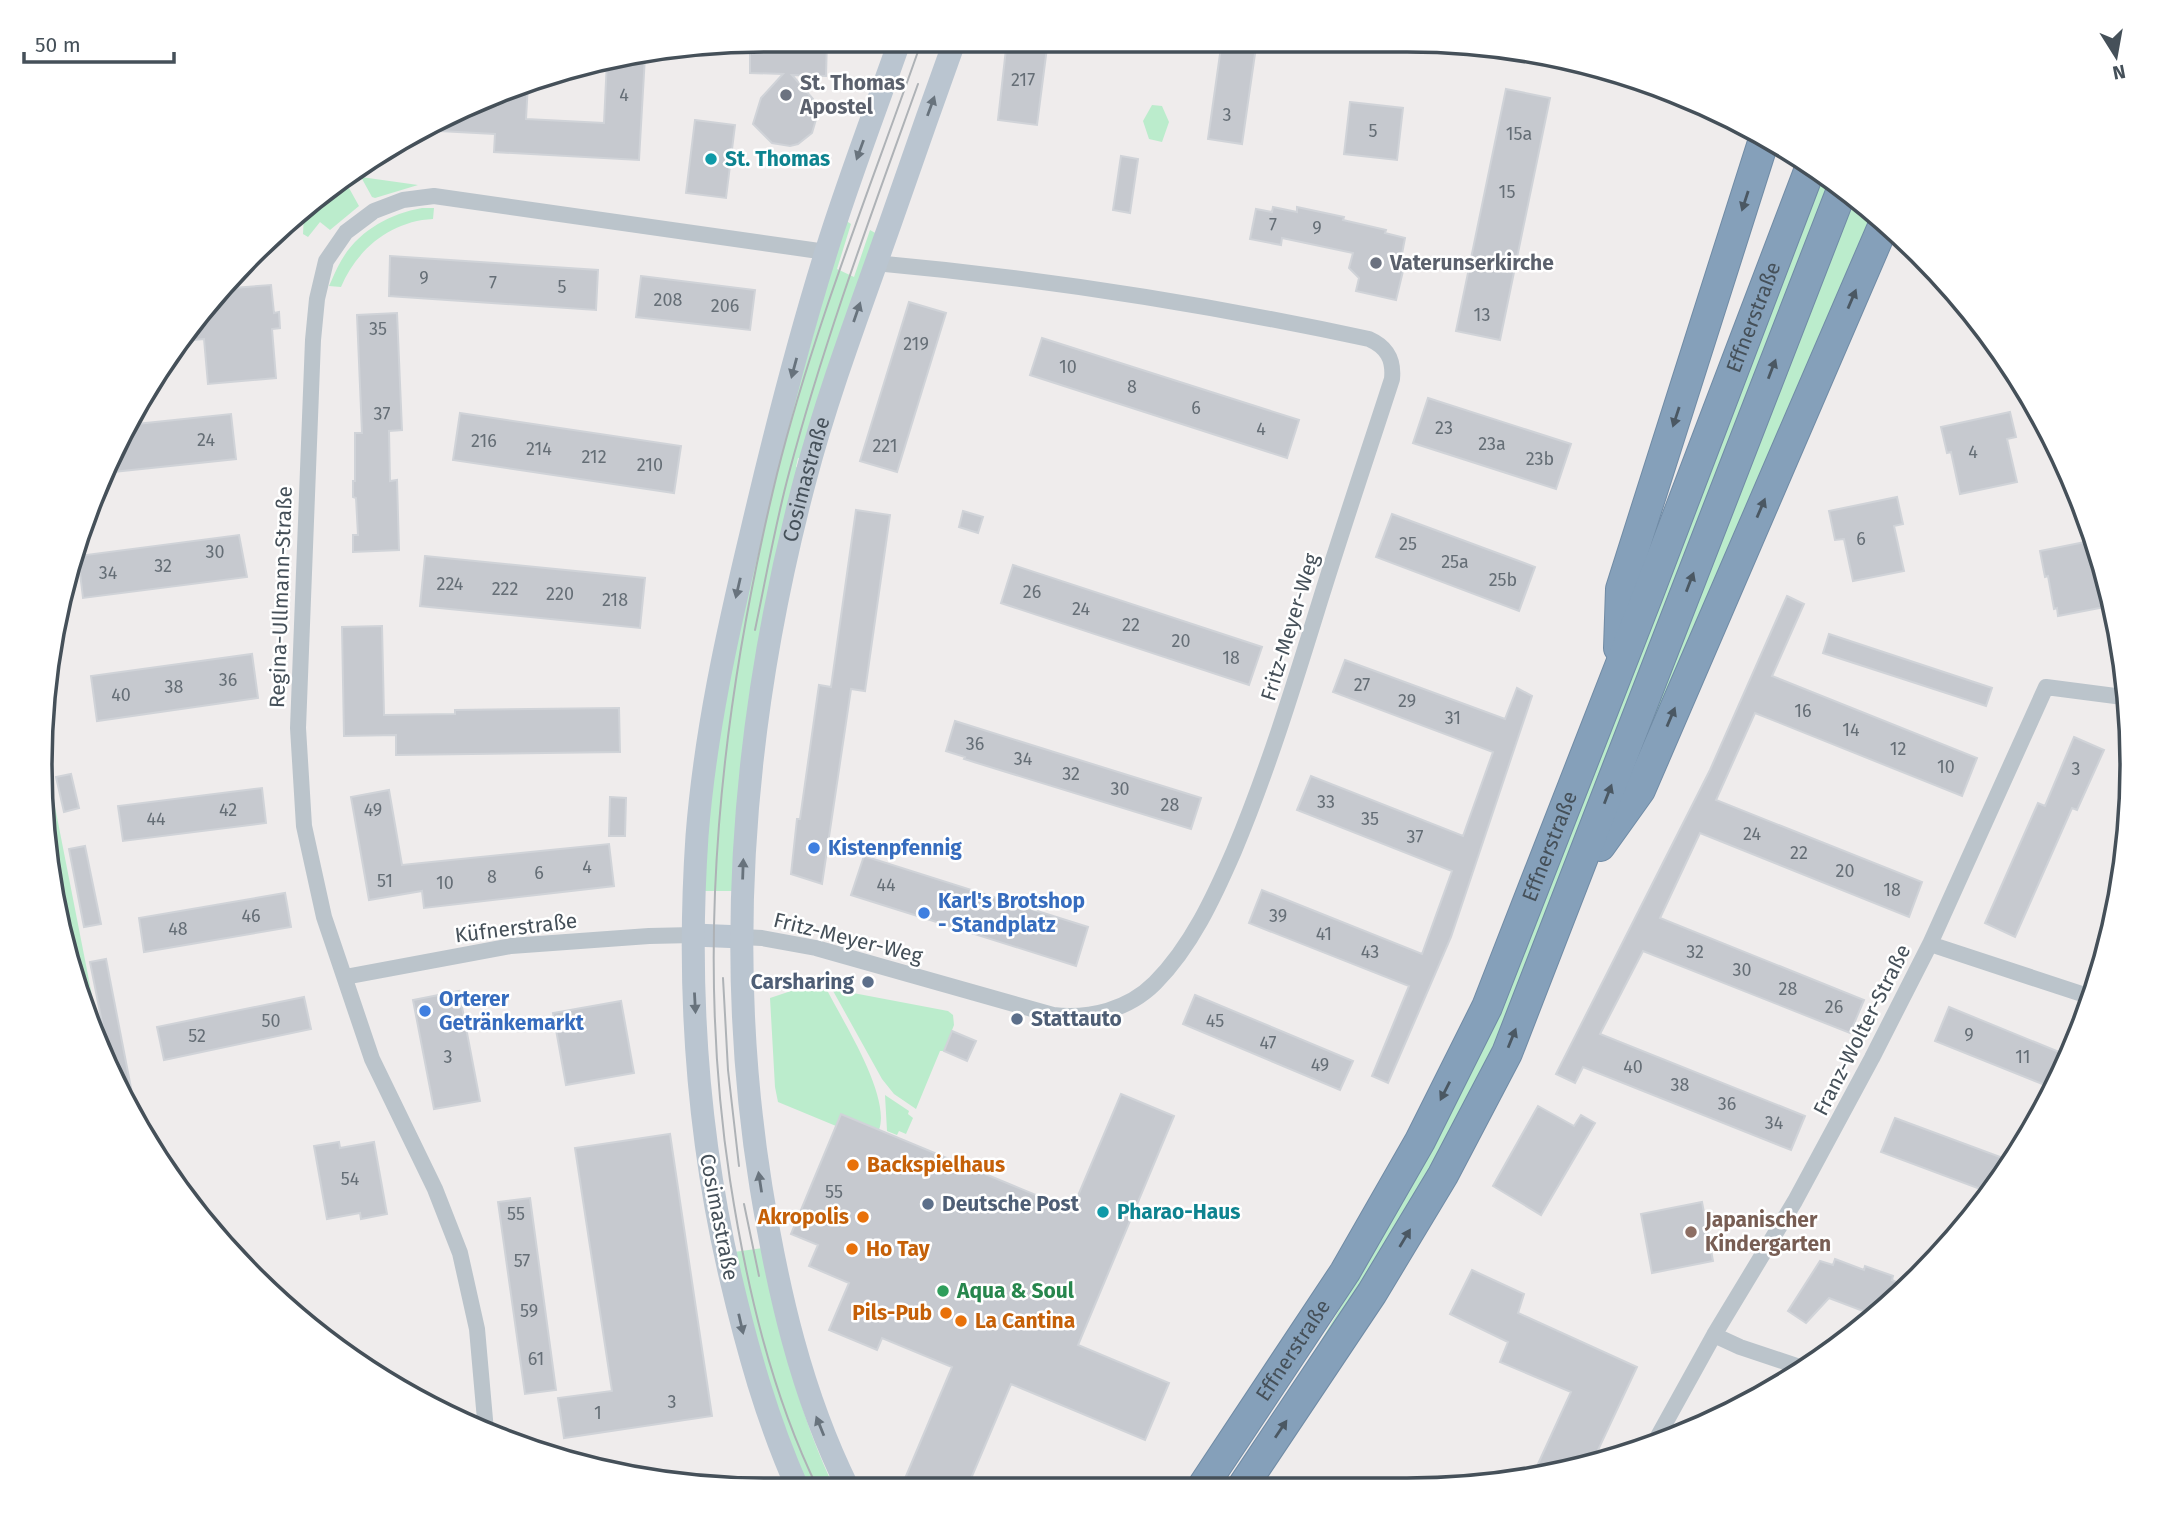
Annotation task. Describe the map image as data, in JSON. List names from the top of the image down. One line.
{"streets":{"highway":["Effnerstraße"],"main road":["Cosimastraße"],"street":["Regina-Ullmann-Straße","Fritz-Meyer-Weg","Küfnerstraße","Franz-Wolter-Straße"]},"crossings":[["Cosimastraße","Regina-Ullmann-Straße"],["Cosimastraße","Fritz-Meyer-Weg"],["Cosimastraße","Küfnerstraße"],["Regina-Ullmann-Straße","Küfnerstraße"]],"places":["St. Thomas Apostel","St. Thomas","Vaterunserkirche","Kistenpfennig","Karl's Brotshop - Standplatz","Carsharing","Orterer Getränkemarkt","Stattauto","Backspielhaus","Deutsche Post","Pharao-Haus","Akropolis","Japanischer Kindergarten","Ho Tay","Aqua & Soul","Pils-Pub","La Cantina"],"house_numbers":["217","4","3","5","15a","15","7","9","9","7","5","208","206","13","35","219","10","8","6","37","23","4","24","216","23a","221","214","4","212","23b","210","6","25","30","25a","32","34","25b","224","222","26","220","218","24","22","20","18","36","27","38","40","29","16","31","14","36","12","34","10","3","32","30","33","28","42","49","44","35","24","37","22","4","20","6","8","51","10","44","18","46","39","48","41","43","32","30","28","26","50","45","9","52","47","3","11","49","40","38","36","34","54","55","55","57","59","61","3","1"],"scale_bar":"50 m","north":"bottom"}
